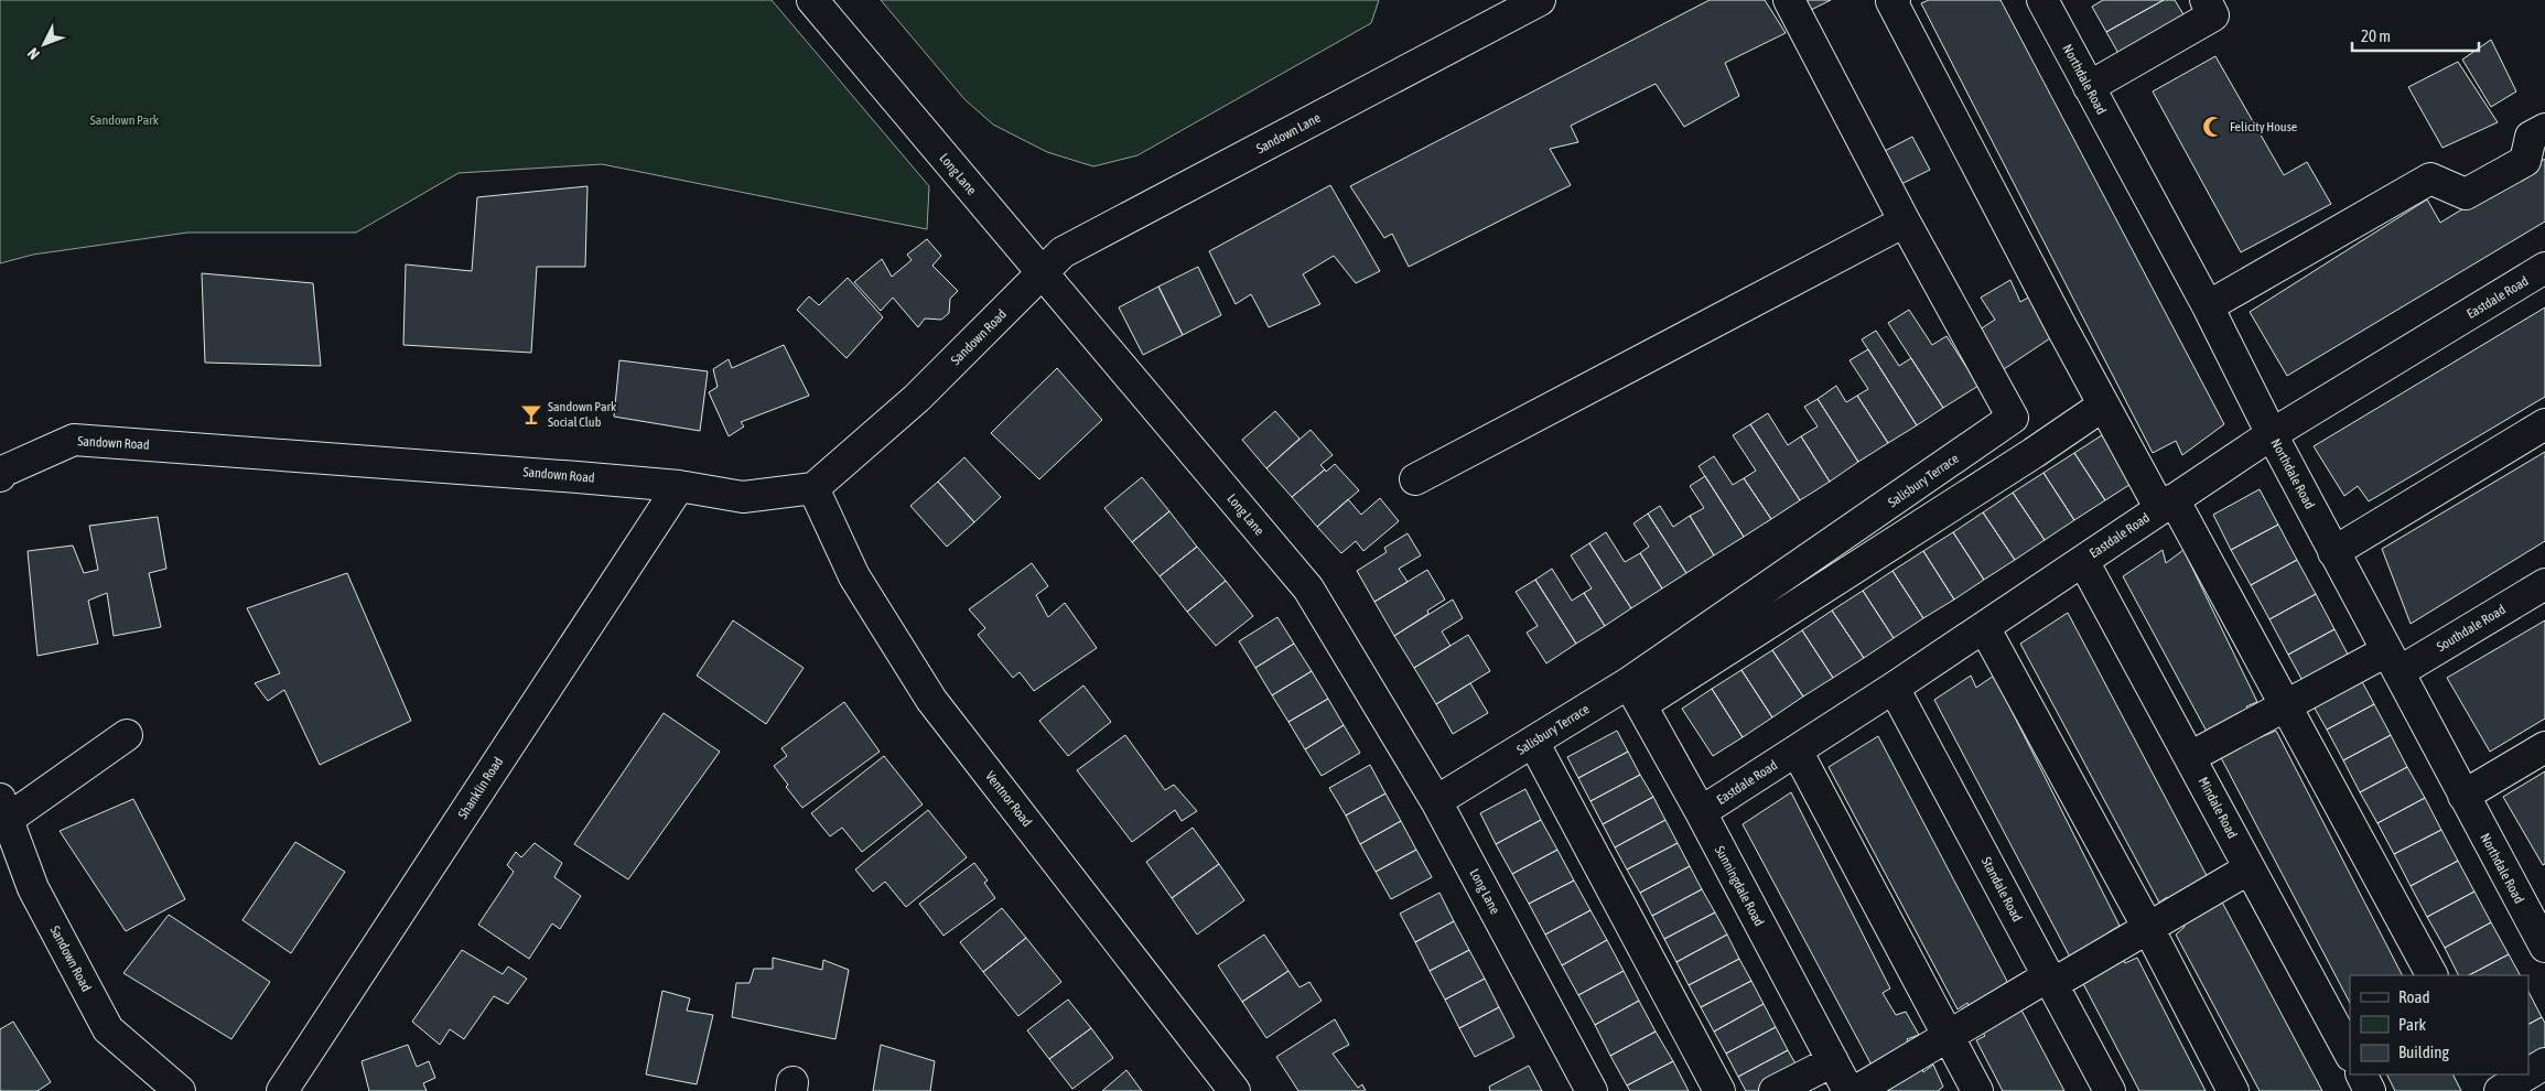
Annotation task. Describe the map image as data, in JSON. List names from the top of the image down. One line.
{"streets":{"street":["Northdale Road","Sandown Lane","Long Lane","Eastdale Road","Sandown Road","Salisbury Terrace","Southdale Road","Shanklin Road","Ventnor Road","Mindale Road","Sunningdale Road","Standale Road"]},"crossings":[["Northdale Road","Eastdale Road"],["Northdale Road","Southdale Road"],["Sandown Lane","Long Lane"],["Sandown Lane","Sandown Road"],["Long Lane","Sandown Road"],["Long Lane","Salisbury Terrace"],["Eastdale Road","Mindale Road"],["Eastdale Road","Sunningdale Road"],["Eastdale Road","Standale Road"],["Sandown Road","Shanklin Road"],["Sandown Road","Ventnor Road"],["Salisbury Terrace","Sunningdale Road"],["Southdale Road","Mindale Road"]],"parks":["Sandown Park"],"places":{"mosque":["Felicity House"],"bar":["Sandown Park Social Club"]},"legend":["Road","Park","Building"],"scale_bar":"20 m","north":"bottom left"}
